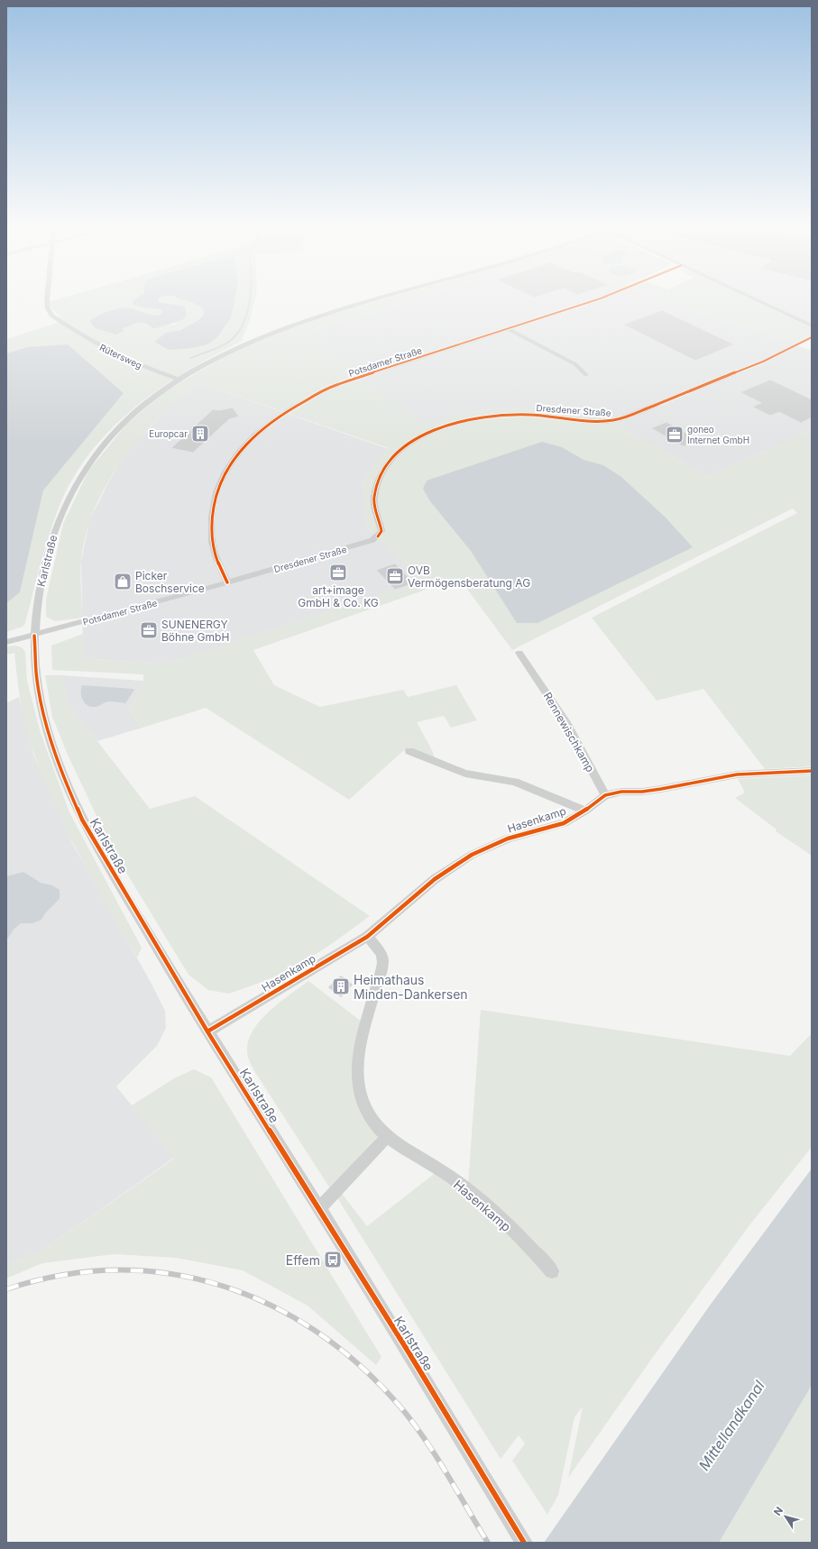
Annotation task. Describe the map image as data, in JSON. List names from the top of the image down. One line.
{"streets":{"street":["Rütersweg","Potsdamer Straße","Dresdener Straße","Karlstraße","Rennewischkamp","Hasenkamp"]},"crossings":[["Rütersweg","Karlstraße"],["Potsdamer Straße","Dresdener Straße"],["Potsdamer Straße","Karlstraße"],["Karlstraße","Hasenkamp"],["Rennewischkamp","Hasenkamp"]],"water":["Mittellandkanal"],"places":{"building":["Europcar","Heimathaus Minden-Dankersen"],"office":["goneo Internet GmbH","art+image GmbH & Co. KG","OVB Vermögensberatung AG","SUNENERGY Böhne GmbH"],"shop":["Picker Boschservice"],"bus stop":["Effem"]},"north":"top left"}
